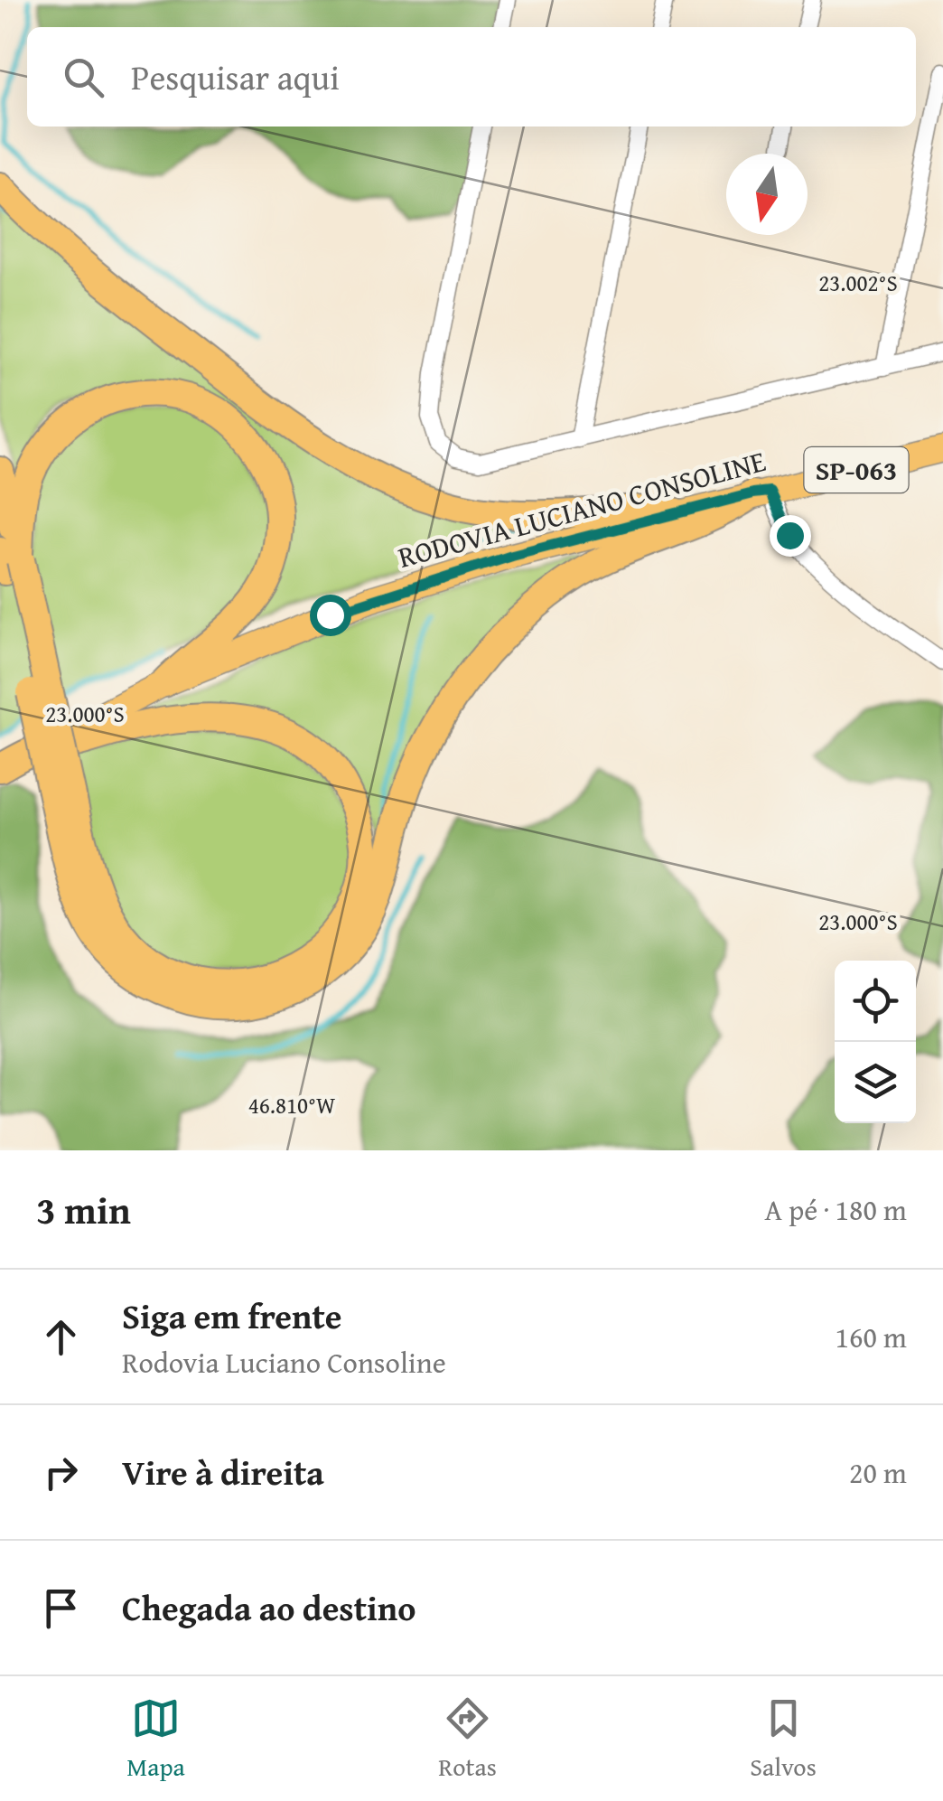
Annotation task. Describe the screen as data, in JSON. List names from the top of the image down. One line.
{"streets":{"highway":["SP-063","RODOVIA LUCIANO CONSOLINE"]},"north":"bottom","page":{"search":"Pesquisar aqui","heading":["3 min","A pé · 180 m"],"list":[["Siga em frente","Rodovia Luciano Consoline","160 m"],["Vire à direita","20 m"],"Chegada ao destino"],"nav":["Mapa","Rotas","Salvos"]},"coordinates":["23.002°S","23.000°S","46.810°W"]}
